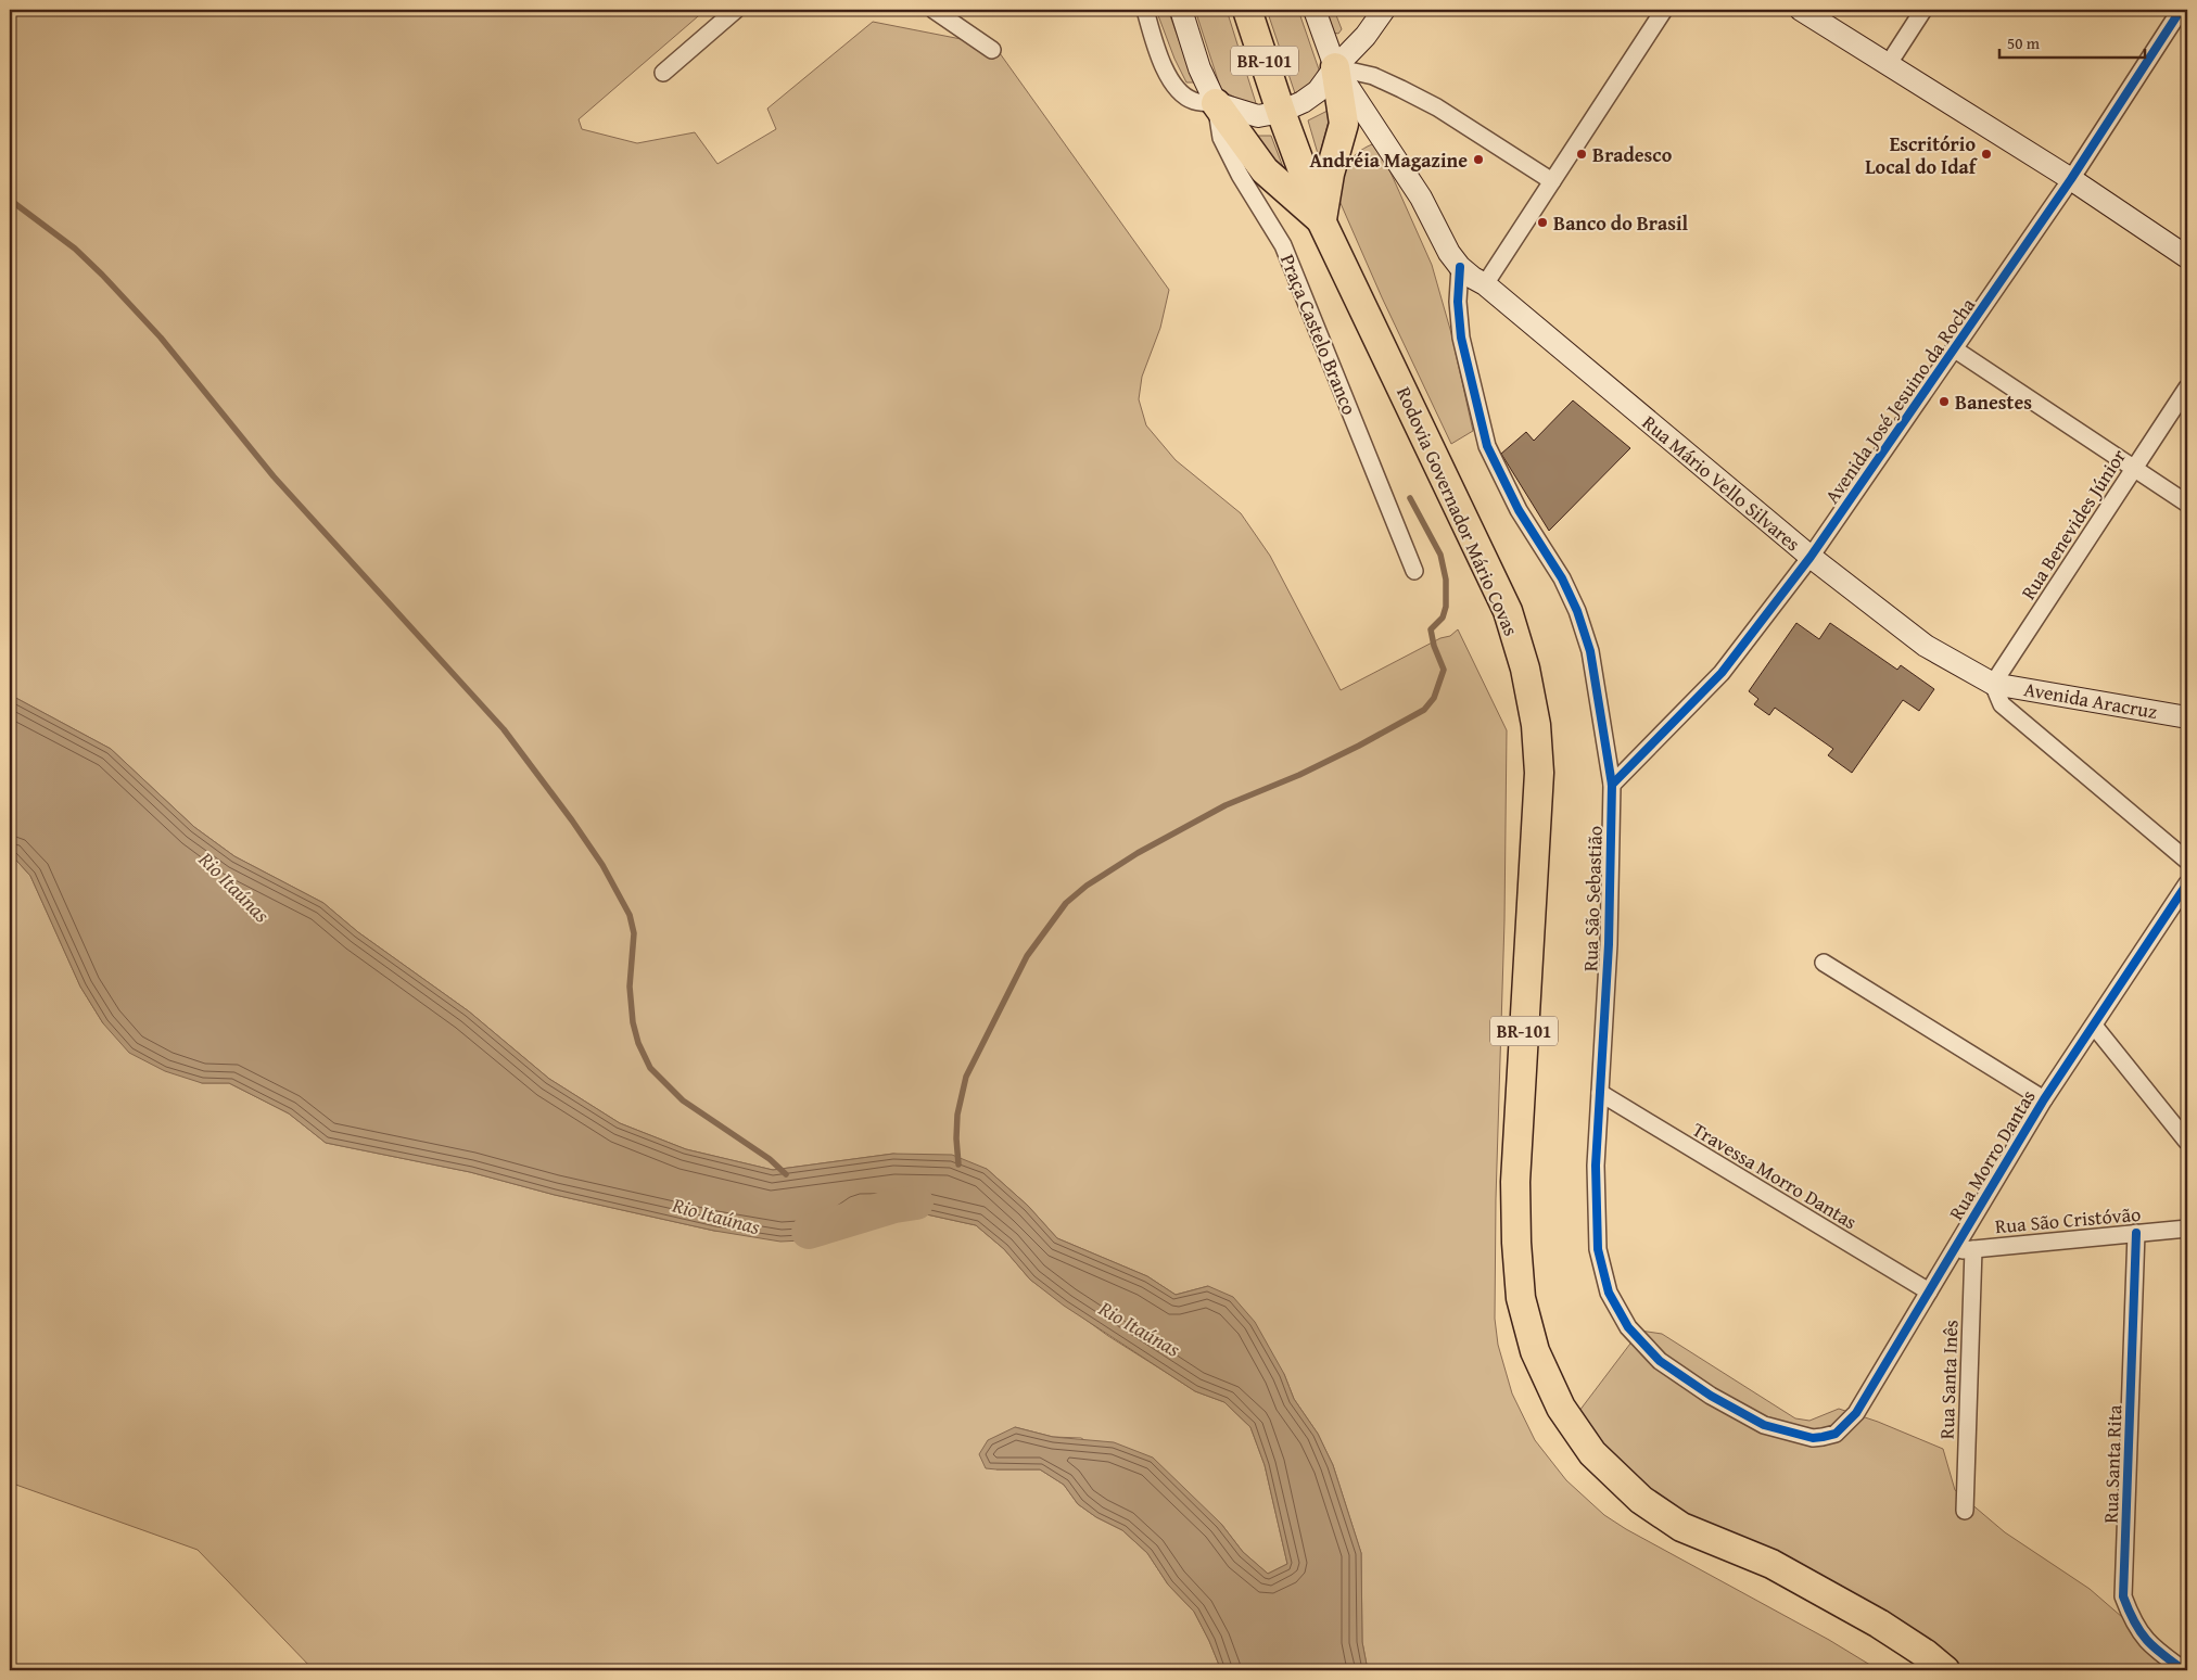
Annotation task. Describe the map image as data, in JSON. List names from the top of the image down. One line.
{"streets":{"highway":["BR-101","Rodovia Governador Mário Covas"],"main road":["Praça Castelo Branco","Rua Mário Vello Silvares","Avenida Aracruz"],"street":["Avenida José Jesuino da Rocha","Rua Benevides Júnior","Rua São Sebastião","Rua Morro Dantas","Travessa Morro Dantas","Rua São Cristóvão","Rua Santa Inês","Rua Santa Rita"]},"crossings":[["Avenida José Jesuino da Rocha","Rua Mário Vello Silvares"],["Avenida José Jesuino da Rocha","Rua São Sebastião"],["Rua Mário Vello Silvares","Rua Benevides Júnior"],["Rua Mário Vello Silvares","Avenida Aracruz"],["Rua Benevides Júnior","Avenida Aracruz"],["Rua São Sebastião","Rua Morro Dantas"],["Rua São Sebastião","Travessa Morro Dantas"],["Rua Morro Dantas","Travessa Morro Dantas"],["Rua Morro Dantas","Rua São Cristóvão"],["Rua São Cristóvão","Rua Santa Inês"],["Rua São Cristóvão","Rua Santa Rita"]],"water":["Rio Itaúnas"],"places":["Bradesco","Escritório Local do Idaf","Andréia Magazine","Banco do Brasil","Banestes"],"scale_bar":"50 m"}
